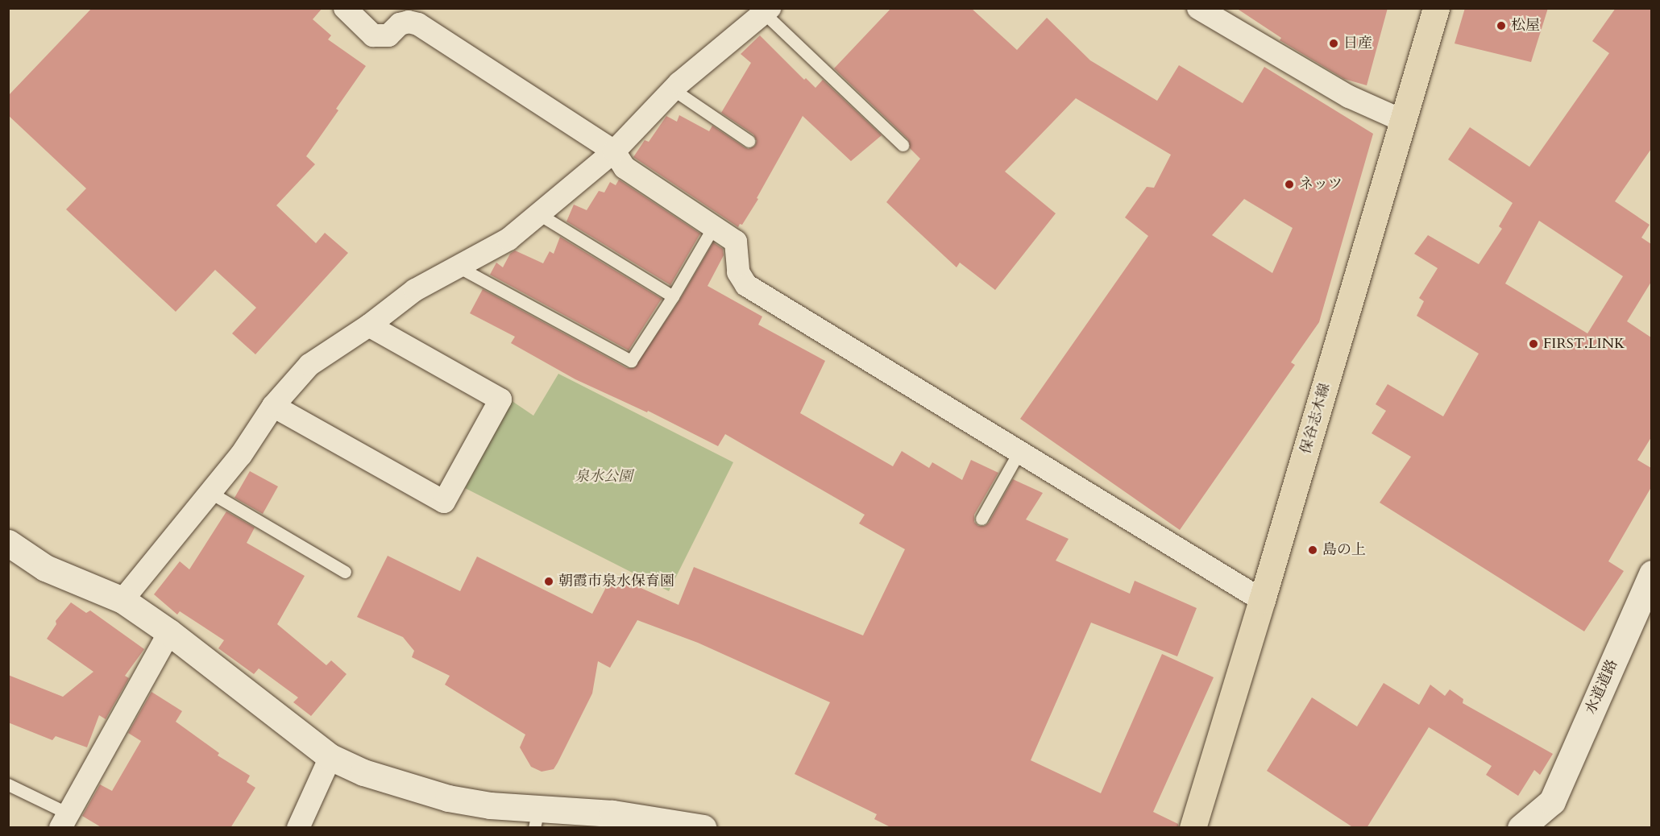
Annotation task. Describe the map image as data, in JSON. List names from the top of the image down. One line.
{"streets":{"main road":["保谷志木線"],"street":["水道道路"]},"parks":["泉水公園"],"places":["松屋","日産","ネッツ","FIRST.LINK","島の上","朝霞市泉水保育園"]}
